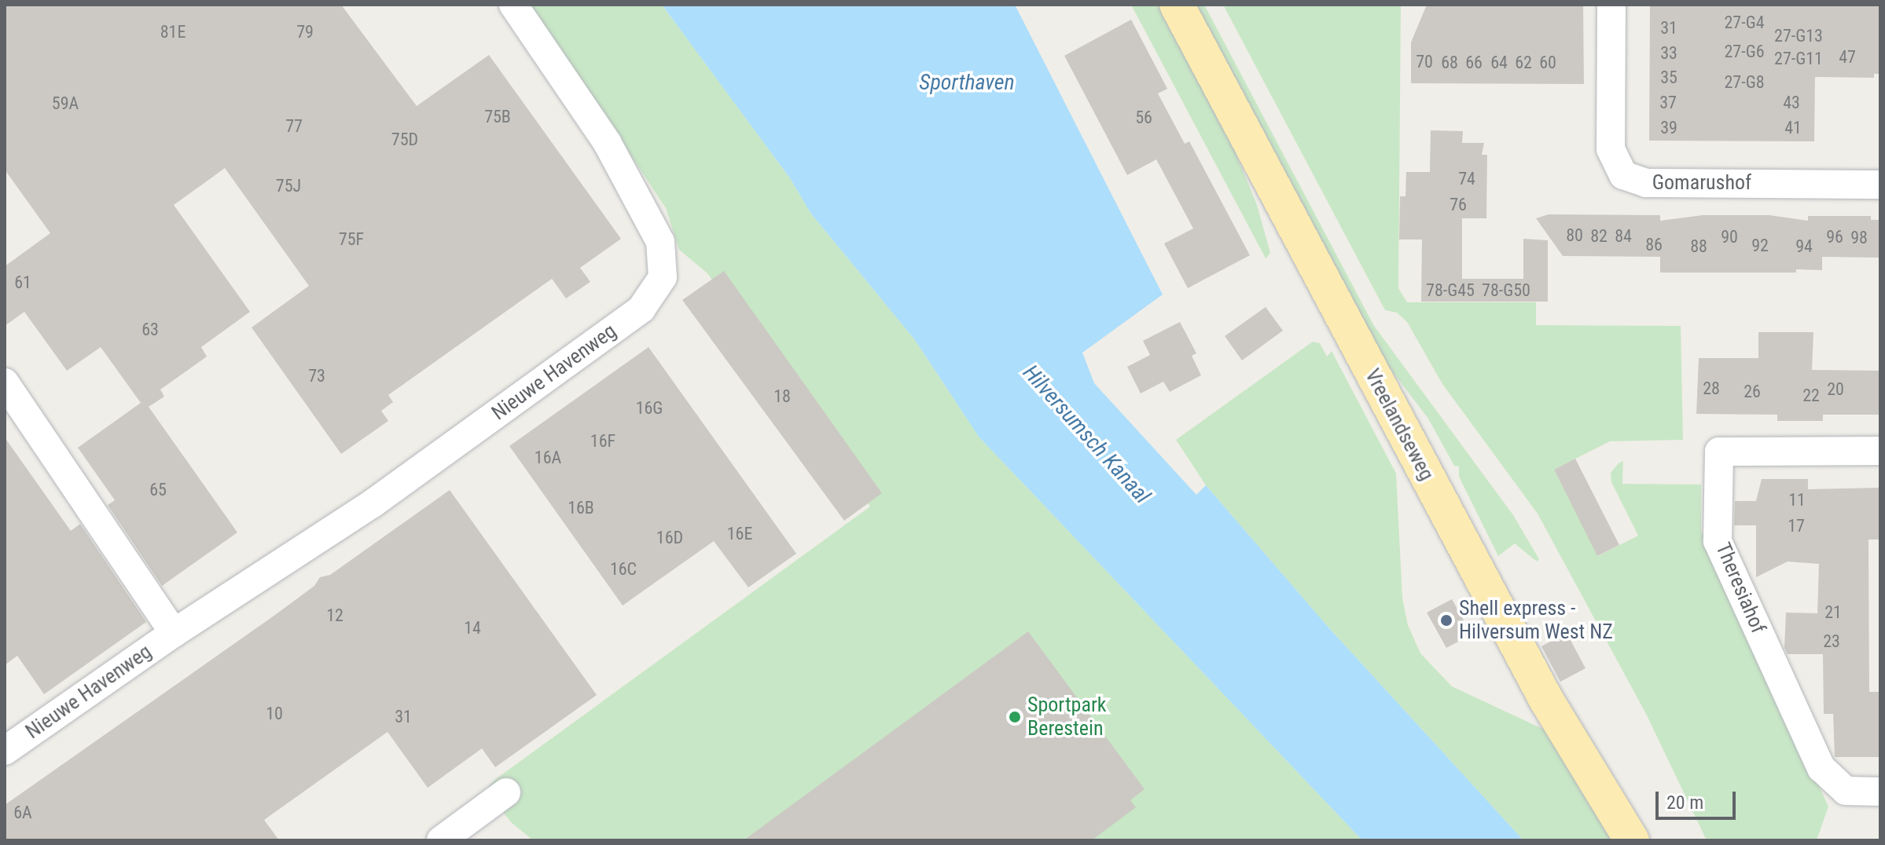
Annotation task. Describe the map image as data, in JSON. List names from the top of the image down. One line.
{"streets":{"main road":["Vreelandseweg"],"street":["Gomarushof","Nieuwe Havenweg","Theresiahof"]},"water":["Sporthaven","Hilversumsch Kanaal"],"places":["Shell express - Hilversum West NZ","Sportpark Berestein"],"house_numbers":["27-G4","31","81E","79","27-G13","27-G6","33","47","27-G11","70","68","66","64","62","60","35","27-G8","37","43","59A","75B","56","77","39","41","75D","74","75J","76","80","82","84","90","96","98","75F","86","92","88","94","61","78-G45","78-G50","63","73","28","20","26","22","18","16G","16F","16A","65","11","16B","17","16E","16D","16C","21","12","14","23","10","31","6A"],"scale_bar":"20 m"}
